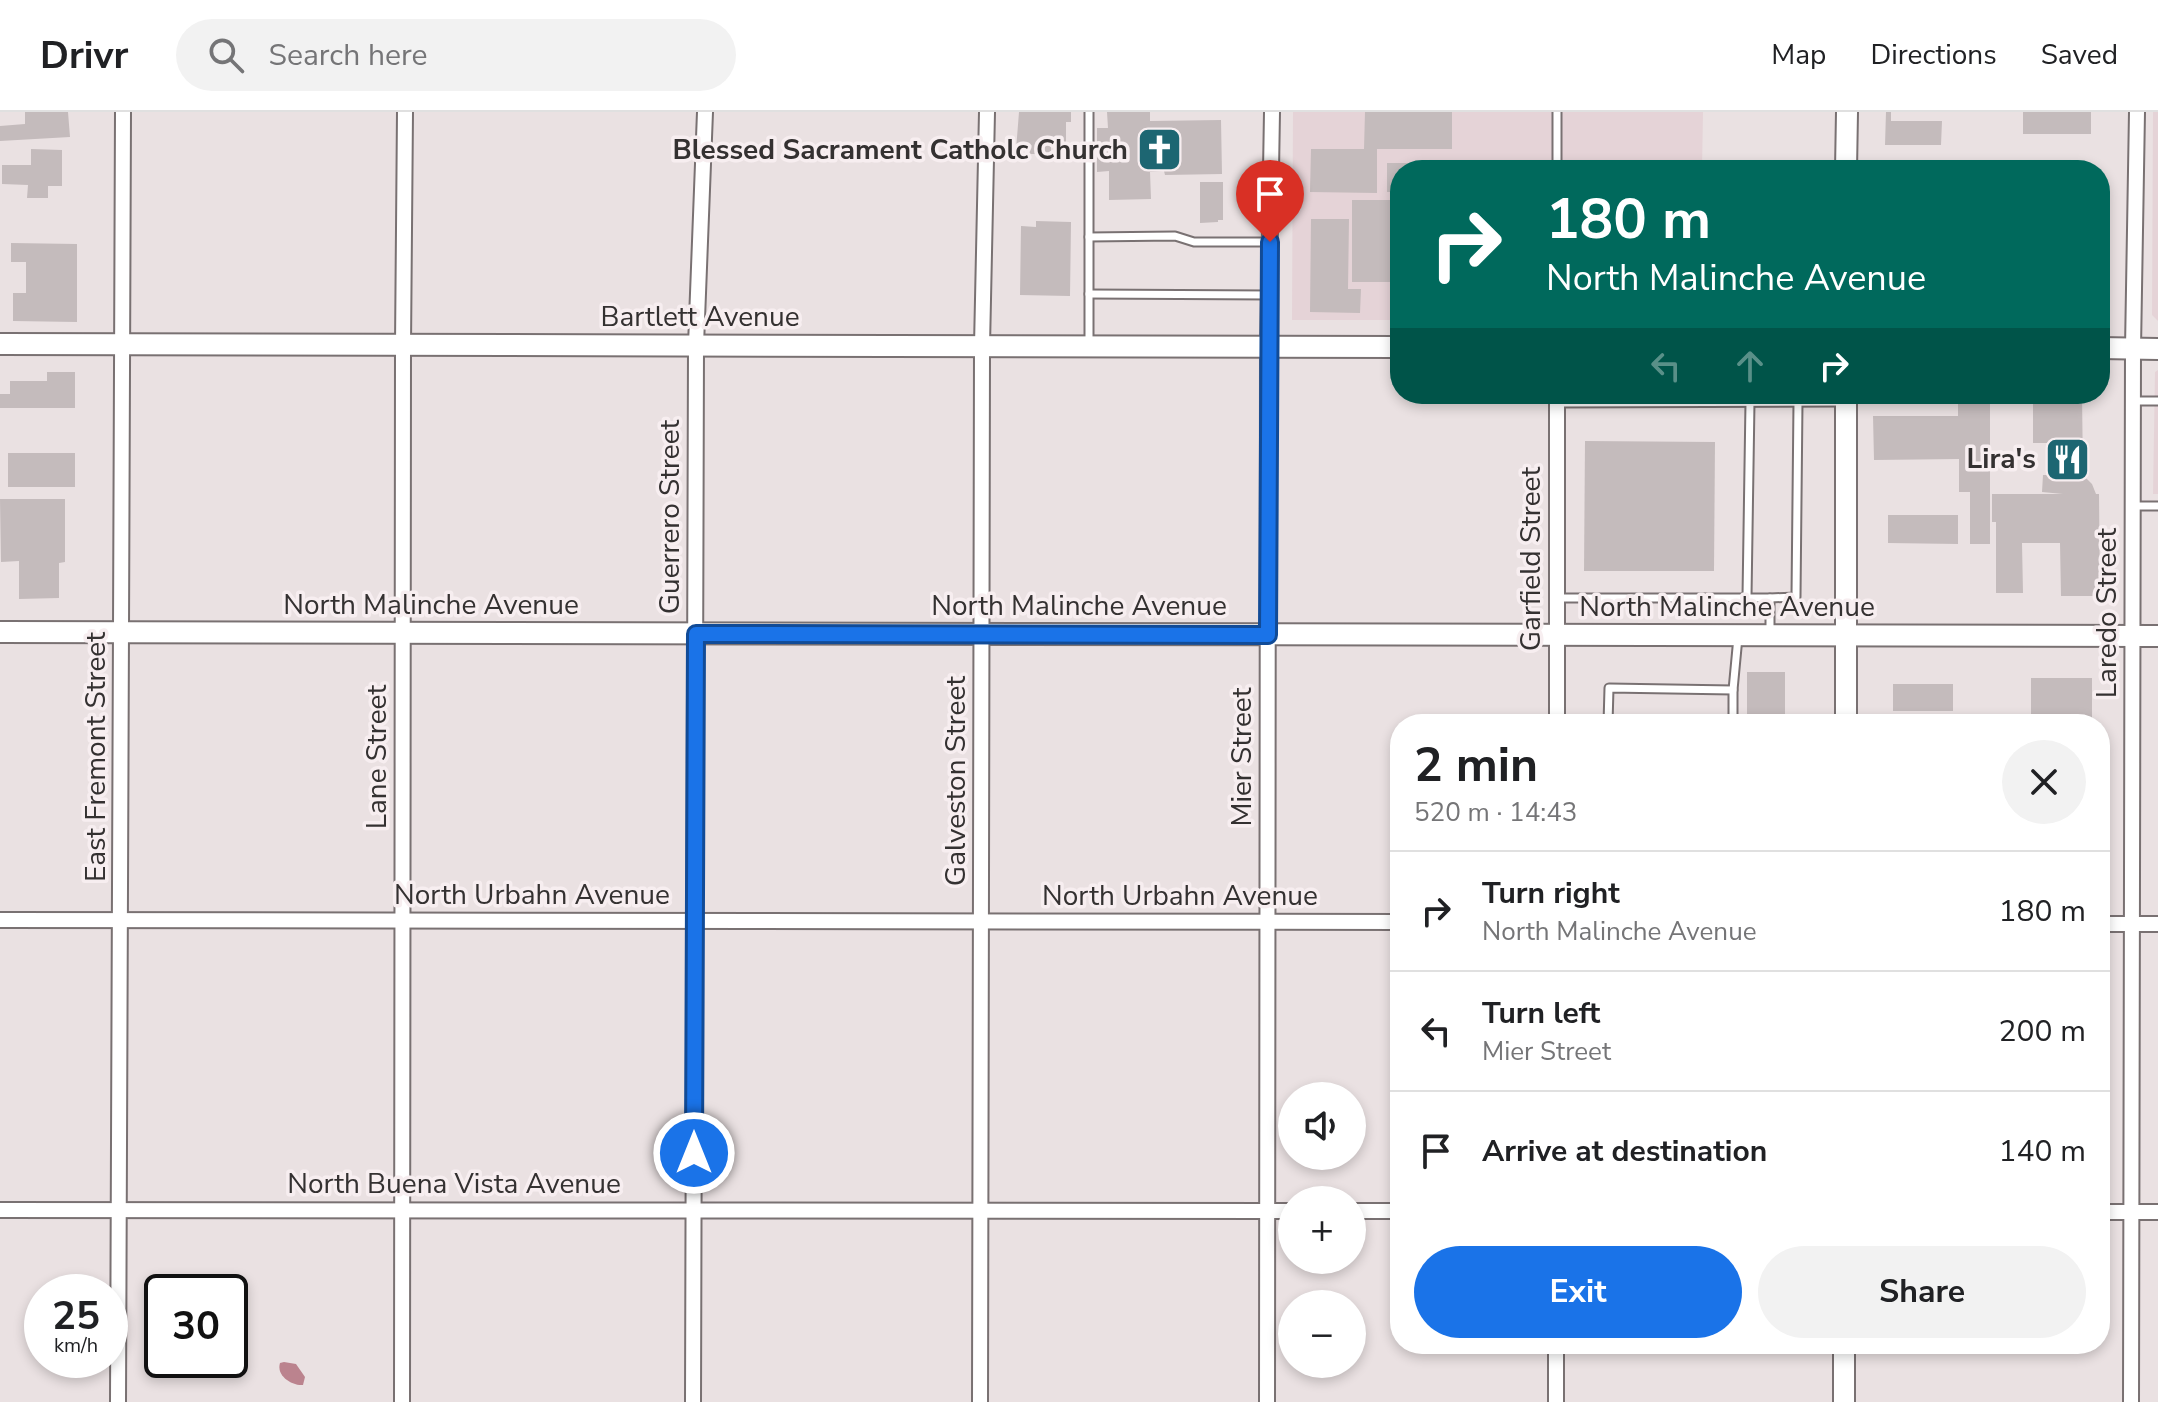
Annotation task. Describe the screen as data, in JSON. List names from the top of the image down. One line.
{"streets":{"main road":["Bartlett Avenue","North Malinche Avenue"],"street":["Guerrero Street","Garfield Street","Laredo Street","East Fremont Street","Lane Street","Mier Street","Galveston Street","North Urbahn Avenue","North Buena Vista Avenue"]},"crossings":[["Bartlett Avenue","Guerrero Street"],["Bartlett Avenue","East Fremont Street"],["Bartlett Avenue","Lane Street"],["Bartlett Avenue","Mier Street"],["Bartlett Avenue","Galveston Street"],["Guerrero Street","North Malinche Avenue"],["Guerrero Street","North Urbahn Avenue"],["Guerrero Street","North Buena Vista Avenue"],["Garfield Street","North Malinche Avenue"],["North Malinche Avenue","Laredo Street"],["North Malinche Avenue","East Fremont Street"],["North Malinche Avenue","Lane Street"],["North Malinche Avenue","Mier Street"],["North Malinche Avenue","Galveston Street"],["East Fremont Street","North Urbahn Avenue"],["East Fremont Street","North Buena Vista Avenue"],["Lane Street","North Urbahn Avenue"],["Lane Street","North Buena Vista Avenue"],["Mier Street","North Urbahn Avenue"],["Mier Street","North Buena Vista Avenue"],["Galveston Street","North Urbahn Avenue"],["Galveston Street","North Buena Vista Avenue"]],"places":{"church":["Blessed Sacrament Catholc Church"],"restaurant":["Lira's"]},"page":{"header":"Drivr","search":"Search here","nav":["Map","Directions","Saved"],"turn":["180 m","North Malinche Avenue"],"heading":["2 min","520 m · 14:43"],"list":[{"name":"Turn right","note":"North Malinche Avenue","value":"180 m"},{"name":"Turn left","note":"Mier Street","value":"200 m"},{"name":"Arrive at destination","value":"140 m"}],"map_buttons":["+","−"],"buttons":["Exit","Share"],"speed":"25 km/h","limit":"30"}}
